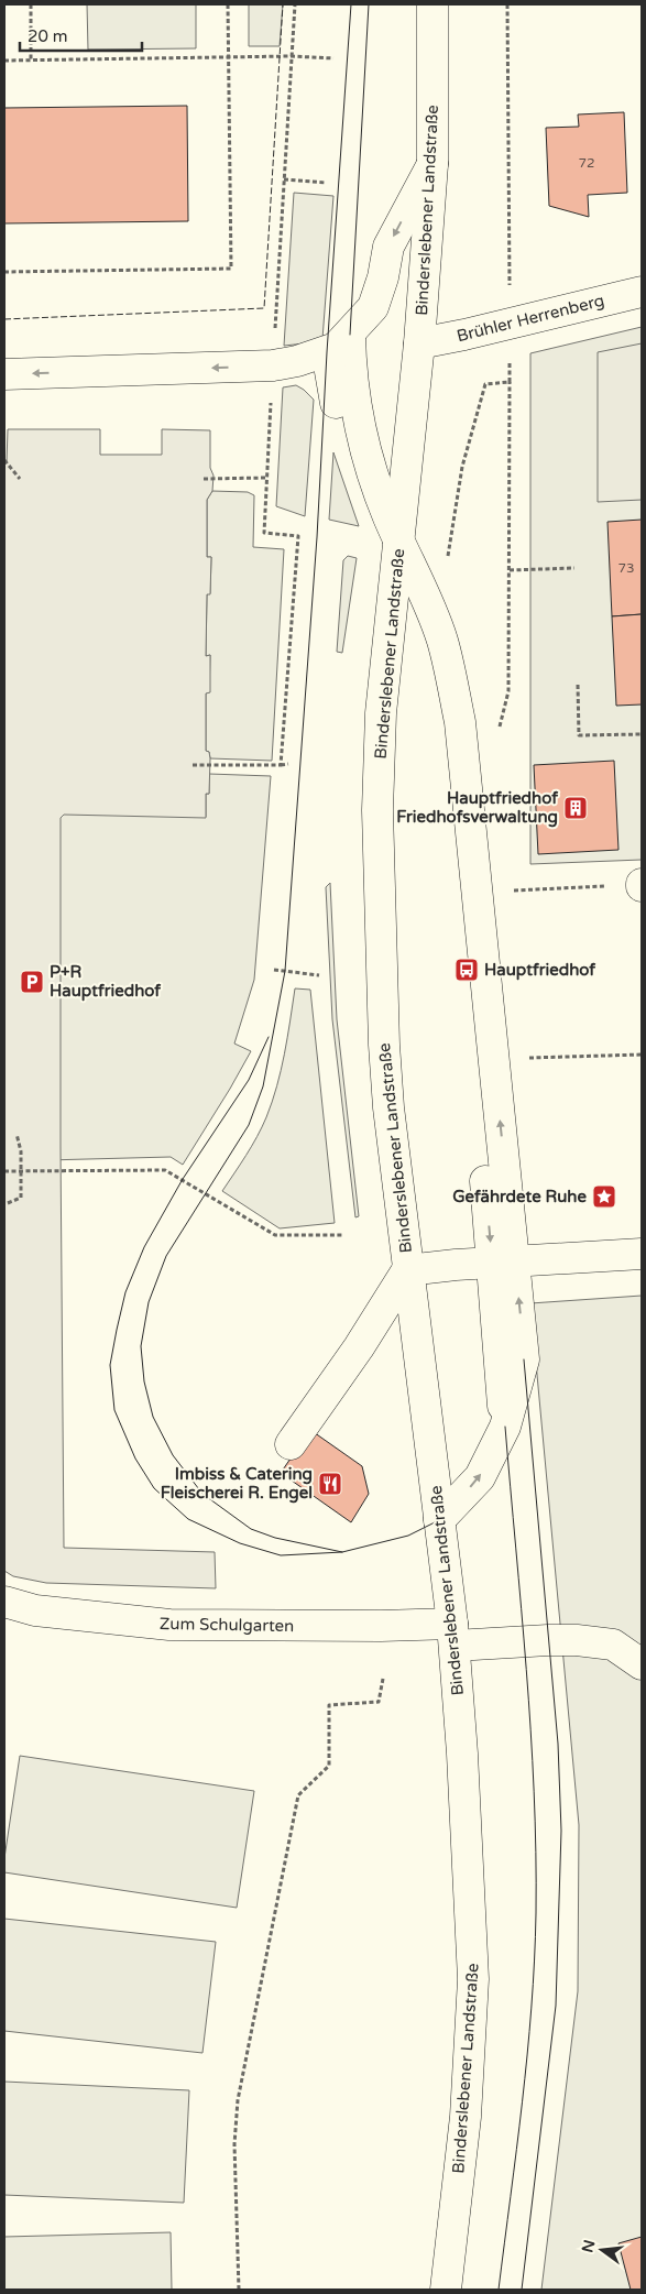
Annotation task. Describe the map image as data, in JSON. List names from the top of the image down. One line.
{"streets":{"main road":["Binderslebener Landstraße","Brühler Herrenberg","Zum Schulgarten"]},"crossings":[["Binderslebener Landstraße","Brühler Herrenberg"],["Binderslebener Landstraße","Zum Schulgarten"]],"places":{"building":["Hauptfriedhof Friedhofsverwaltung"],"bus stop":["Hauptfriedhof"],"parking":["P+R Hauptfriedhof"],"place":["Gefährdete Ruhe"],"restaurant":["Imbiss & Catering Fleischerei R. Engel"]},"house_numbers":["72","73"],"scale_bar":"20 m","north":"left"}
